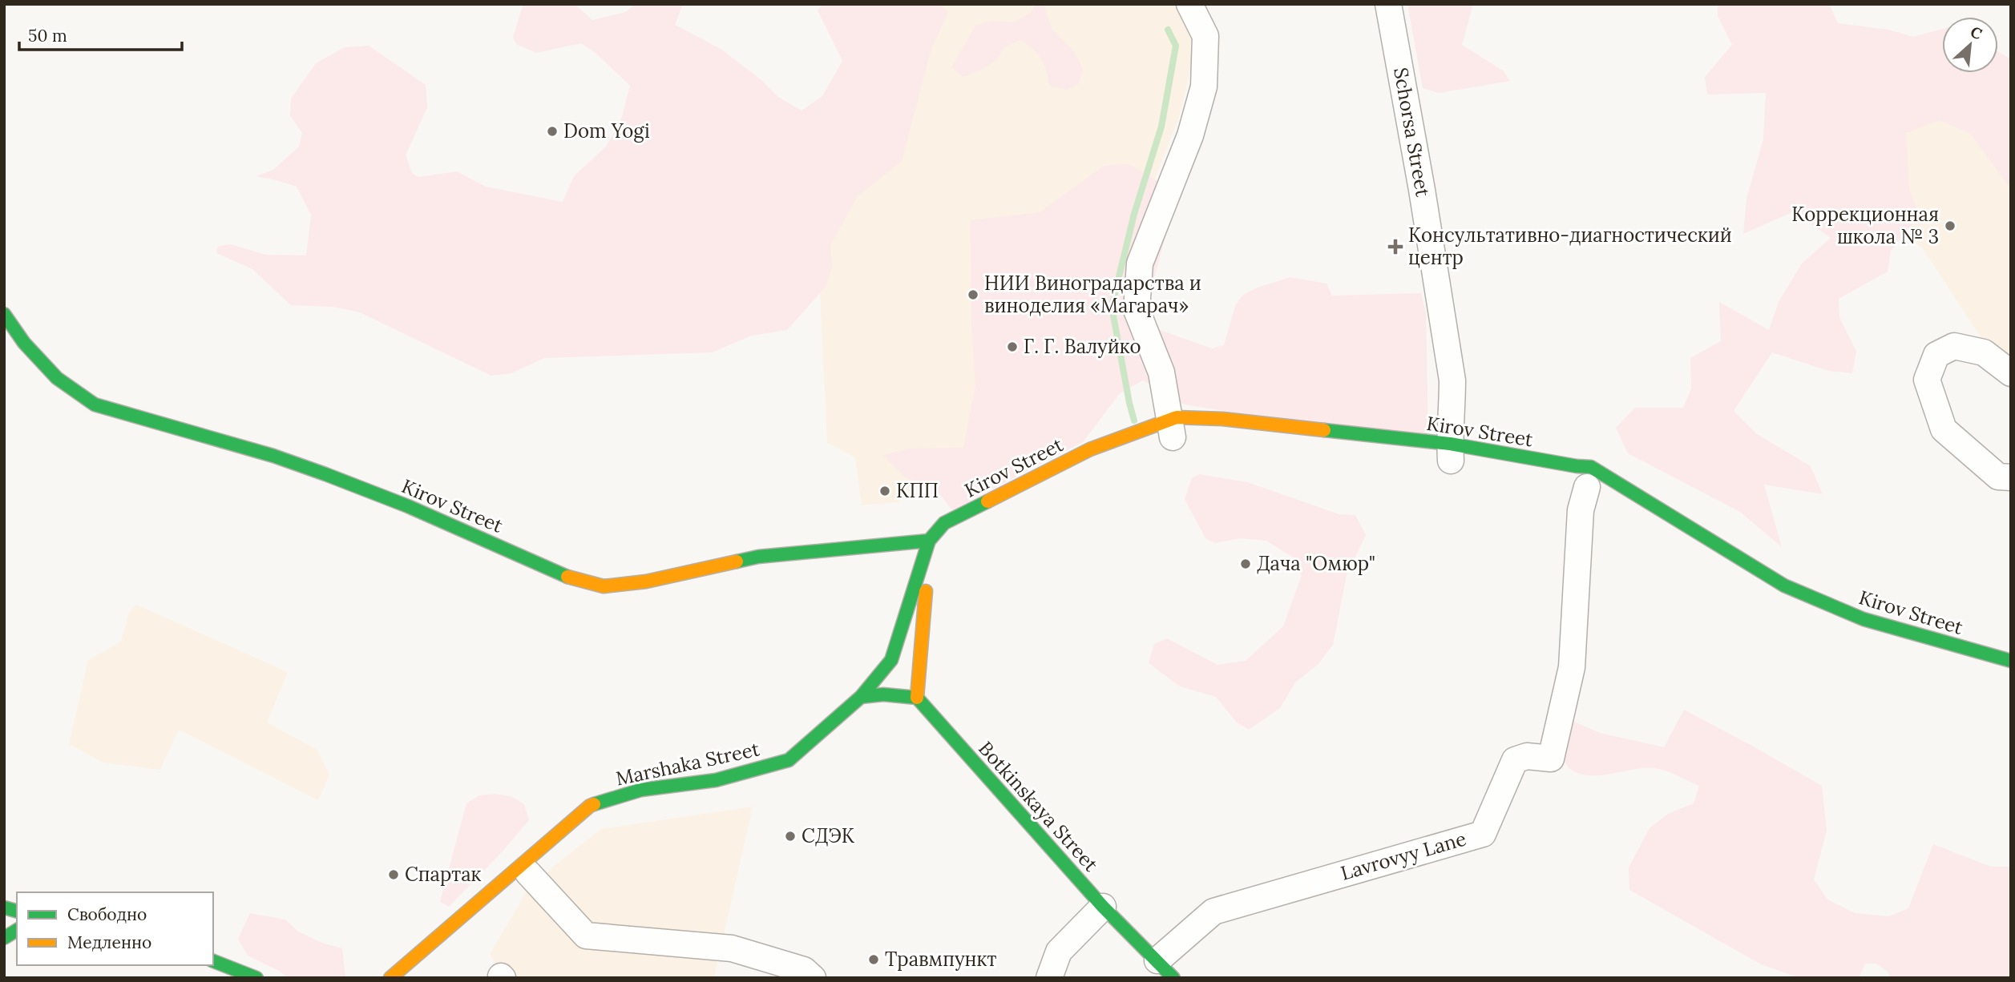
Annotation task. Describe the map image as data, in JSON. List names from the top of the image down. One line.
{"streets":{"main road":["Kirov Street","Marshaka Street","Botkinskaya Street"],"street":["Schorsa Street","Lavrovyy Lane"]},"crossings":[["Schorsa Street","Kirov Street"],["Kirov Street","Marshaka Street"],["Botkinskaya Street","Lavrovyy Lane"]],"places":{"other":["Dom Yogi","Коррекционная школа № 3","НИИ Виноградарства и виноделия «Магарач»","Г. Г. Валуйко","КПП","Дача \"Омюр\"","СДЭК","Спартак","Травмпункт"],"health":["Консультативно-диагностический центр"]},"legend":["Свободно","Медленно"],"scale_bar":"50 m","north":"top right"}
